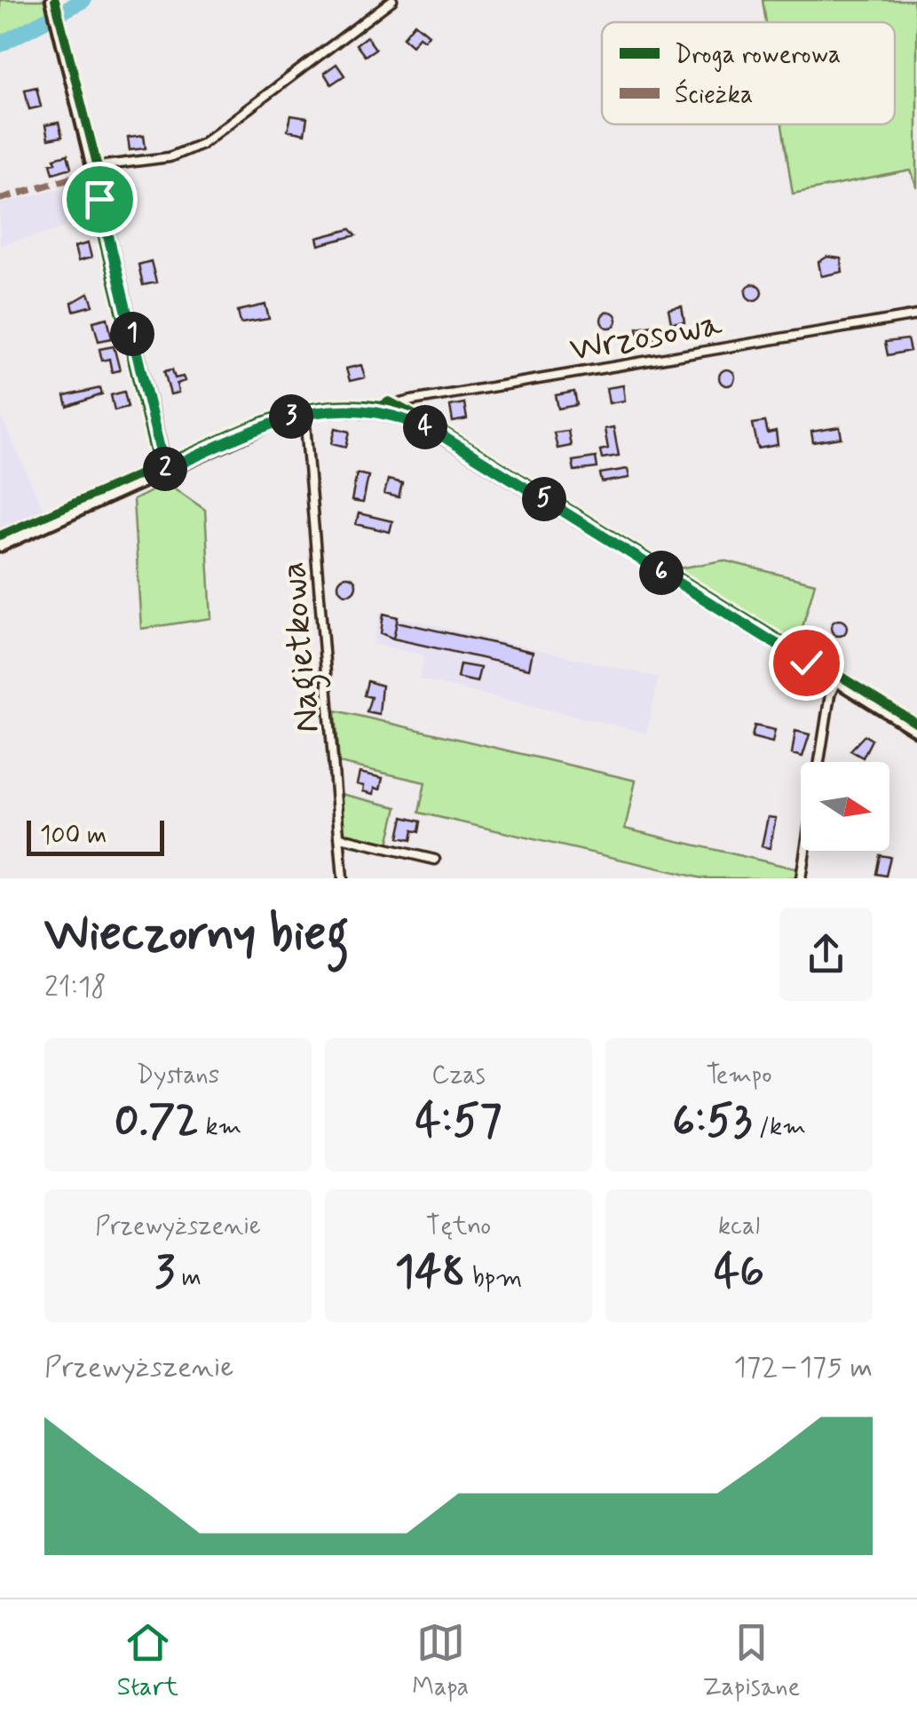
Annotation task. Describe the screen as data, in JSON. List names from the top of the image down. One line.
{"streets":{"street":["Wrzosowa","Nagietkowa"]},"legend":["Droga rowerowa","Ścieżka"],"scale_bar":"100 m","north":"right","page":{"pins":["1","3","4","2","5","6"],"scale":"100 m","heading":["Wieczorny bieg","21:18"],"stats":[["Dystans","0.72 km"],["Czas","4:57"],["Tempo","6:53 /km"],["Przewyższenie","3 m"],["Tętno","148 bpm"],["kcal","46"]],"chart":["Przewyższenie","172–175 m"],"tabs":["Start","Mapa","Zapisane"]}}
